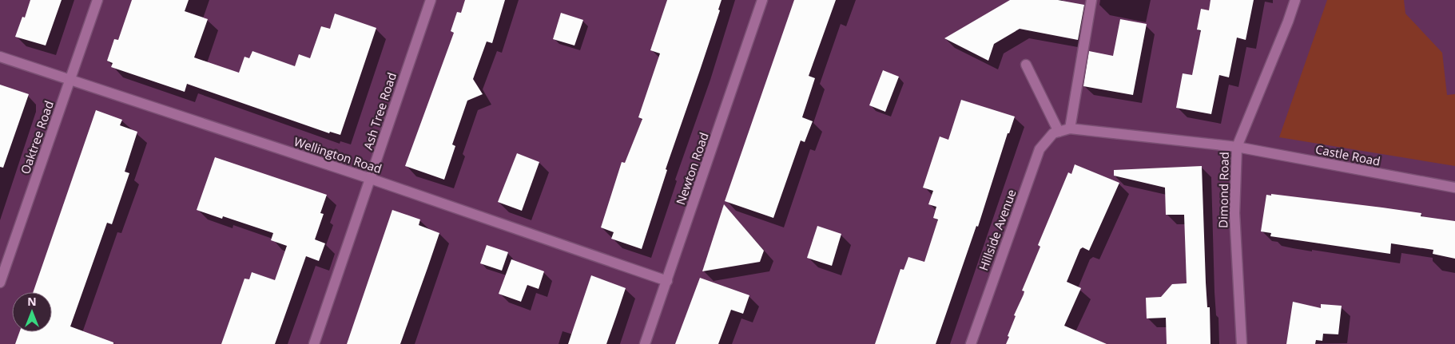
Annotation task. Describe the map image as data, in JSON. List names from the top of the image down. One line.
{"streets":{"street":["Ash Tree Road","Oaktree Road","Wellington Road","Castle Road","Newton Road","Dimond Road","Hillside Avenue"]},"crossings":[["Ash Tree Road","Wellington Road"],["Oaktree Road","Wellington Road"],["Wellington Road","Newton Road"],["Castle Road","Dimond Road"],["Castle Road","Hillside Avenue"],["Dimond Road","Hillside Avenue"]],"north":"top"}
